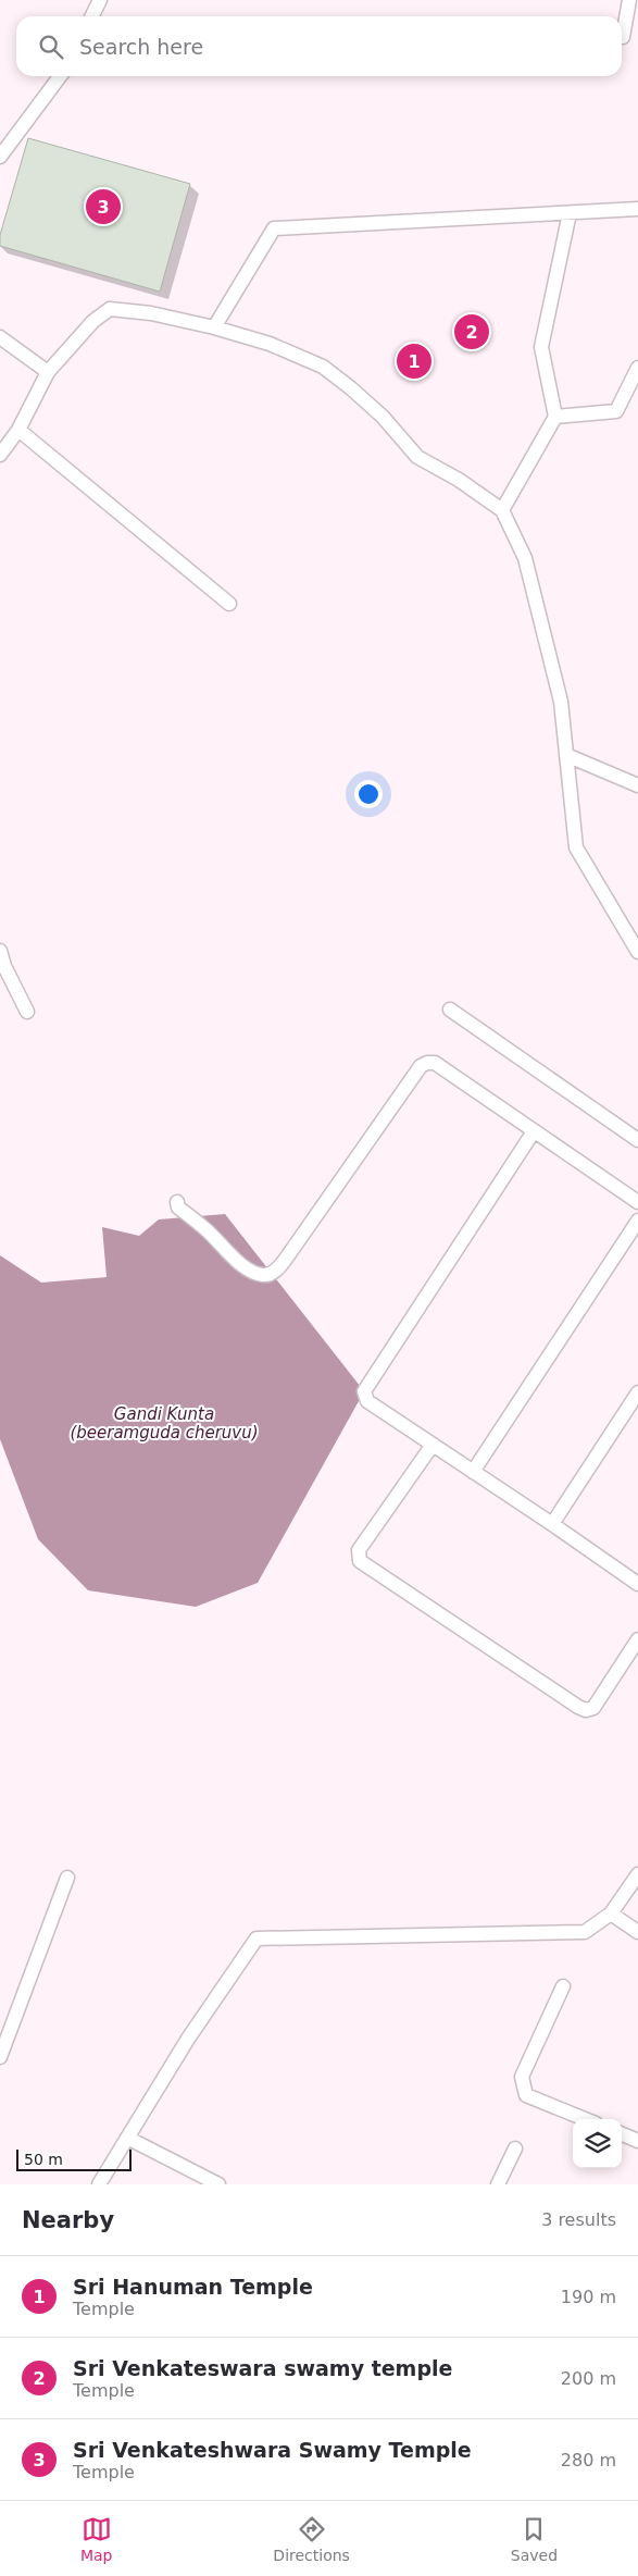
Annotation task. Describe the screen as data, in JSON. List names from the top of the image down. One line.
{"water":["Gandi Kunta (beeramguda cheruvu)"],"scale_bar":"50 m","page":{"search":"Search here","pins":["3","2","1"],"scale":"50 m","heading":["Nearby","3 results"],"list":[{"mark":"1","name":"Sri Hanuman Temple","note":"Temple","value":"190 m"},{"mark":"2","name":"Sri Venkateswara swamy temple","note":"Temple","value":"200 m"},{"mark":"3","name":"Sri Venkateshwara Swamy Temple","note":"Temple","value":"280 m"}],"nav":["Map","Directions","Saved"]}}
